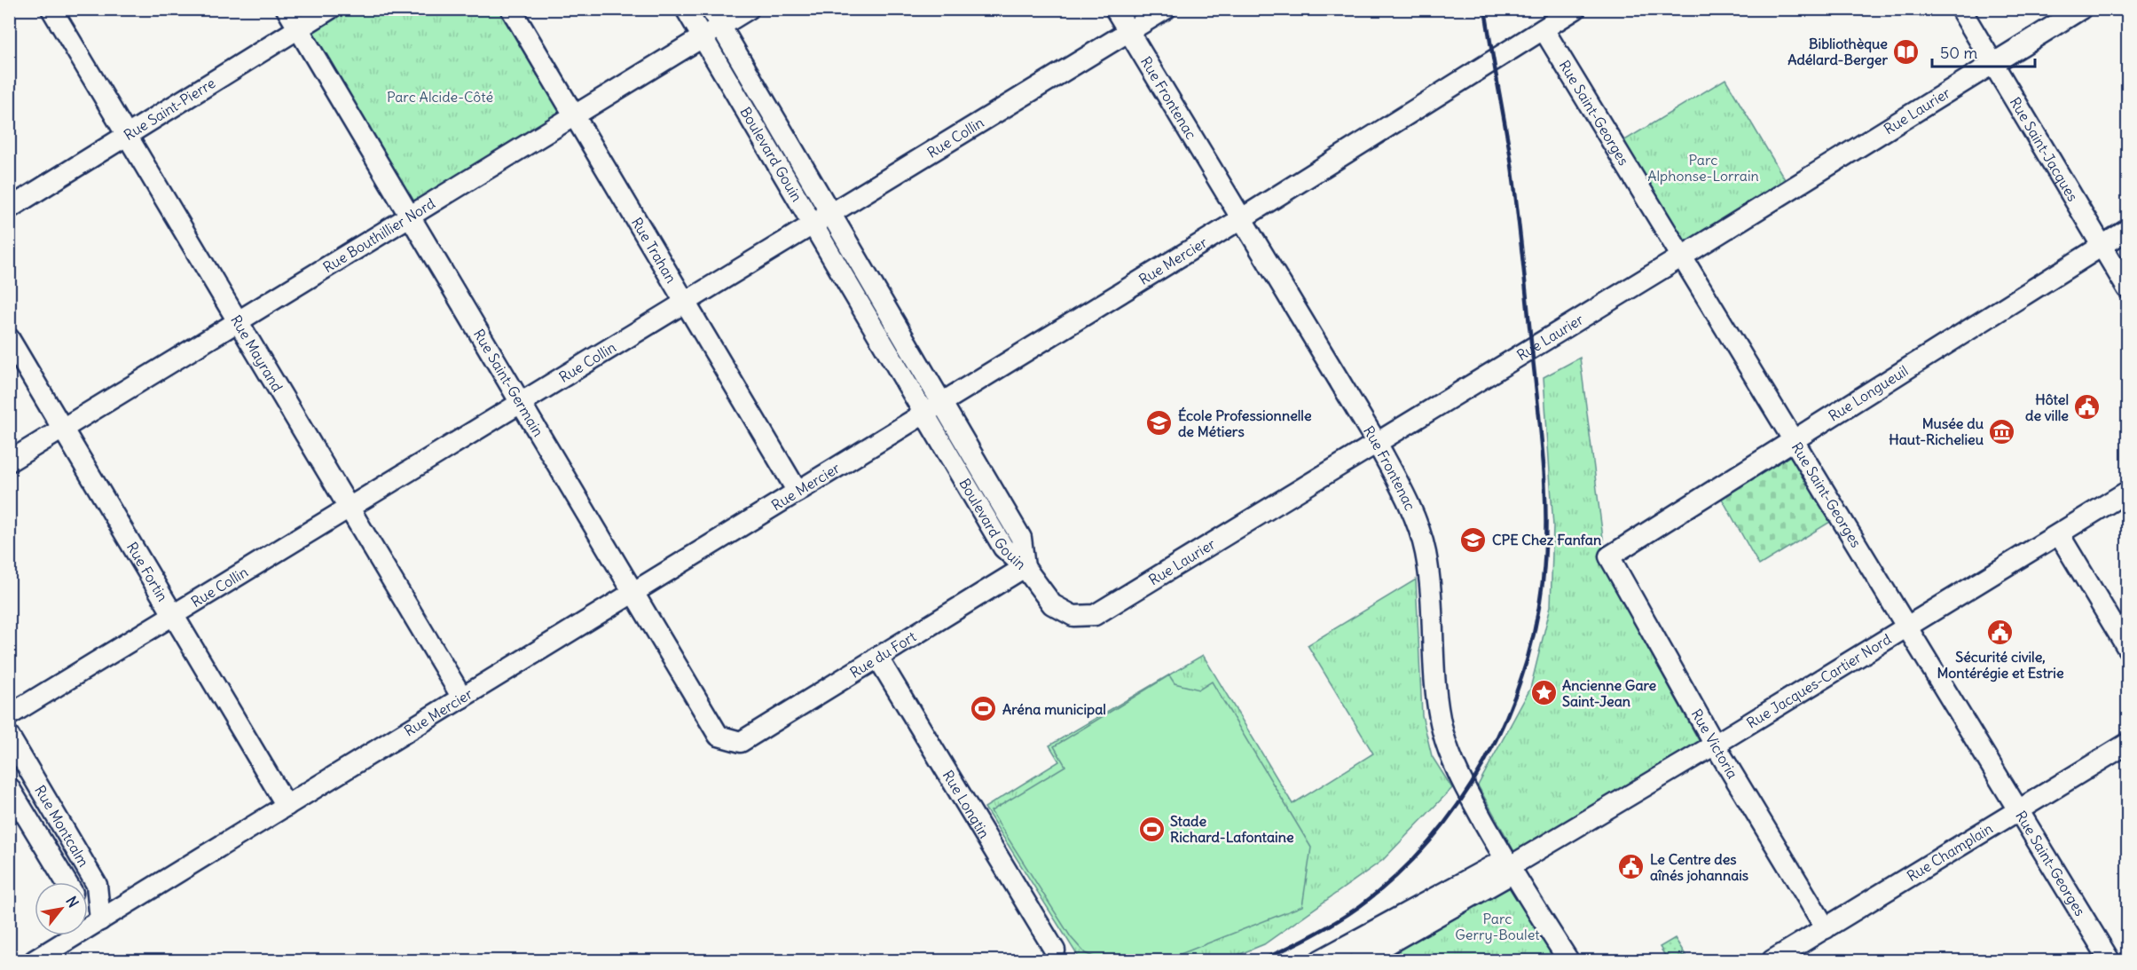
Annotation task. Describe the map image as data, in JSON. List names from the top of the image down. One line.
{"streets":{"street":["Rue Frontenac","Rue Saint-Pierre","Rue Laurier","Rue Saint-Georges","Rue Collin","Rue Saint-Jacques","Boulevard Gouin","Rue Bouthillier Nord","Rue Trahan","Rue Mercier","Rue Mayrand","Rue Saint-Germain","Rue Longueuil","Rue Fortin","Rue du Fort","Rue Jacques-Cartier Nord","Rue Victoria","Rue Longtin","Rue Montcalm","Rue Champlain"]},"crossings":[["Rue Frontenac","Rue Laurier"],["Rue Frontenac","Rue Collin"],["Rue Frontenac","Rue Mercier"],["Rue Frontenac","Rue Jacques-Cartier Nord"],["Rue Saint-Pierre","Rue Mayrand"],["Rue Saint-Pierre","Rue Saint-Germain"],["Rue Laurier","Rue Saint-Georges"],["Rue Laurier","Rue Saint-Jacques"],["Rue Laurier","Boulevard Gouin"],["Rue Laurier","Rue du Fort"],["Rue Saint-Georges","Rue Mercier"],["Rue Saint-Georges","Rue Longueuil"],["Rue Saint-Georges","Rue Jacques-Cartier Nord"],["Rue Saint-Georges","Rue Champlain"],["Rue Collin","Boulevard Gouin"],["Rue Collin","Rue Trahan"],["Rue Collin","Rue Mayrand"],["Rue Collin","Rue Saint-Germain"],["Rue Collin","Rue Fortin"],["Rue Saint-Jacques","Rue Longueuil"],["Boulevard Gouin","Rue Bouthillier Nord"],["Boulevard Gouin","Rue Mercier"],["Boulevard Gouin","Rue du Fort"],["Rue Bouthillier Nord","Rue Trahan"],["Rue Bouthillier Nord","Rue Mayrand"],["Rue Bouthillier Nord","Rue Saint-Germain"],["Rue Bouthillier Nord","Rue Fortin"],["Rue Trahan","Rue Mercier"],["Rue Mercier","Rue Mayrand"],["Rue Mercier","Rue Saint-Germain"],["Rue Mercier","Rue Fortin"],["Rue Mercier","Rue Montcalm"],["Rue Saint-Germain","Rue du Fort"],["Rue Longueuil","Rue Victoria"],["Rue du Fort","Rue Longtin"],["Rue Jacques-Cartier Nord","Rue Victoria"],["Rue Victoria","Rue Champlain"]],"parks":["Parc Alcide-Côté","Parc Alphonse-Lorrain","Parc Gerry-Boulet"],"places":{"library":["Bibliothèque Adélard-Berger"],"public building":["Hôtel de ville","Sécurité civile, Montérégie et Estrie","Le Centre des aînés johannais"],"school or university":["École Professionnelle de Métiers","CPE Chez Fanfan"],"museum":["Musée du Haut-Richelieu"],"place":["Ancienne Gare Saint-Jean"],"sports":["Aréna municipal","Stade Richard-Lafontaine"]},"scale_bar":"50 m","north":"top right"}
